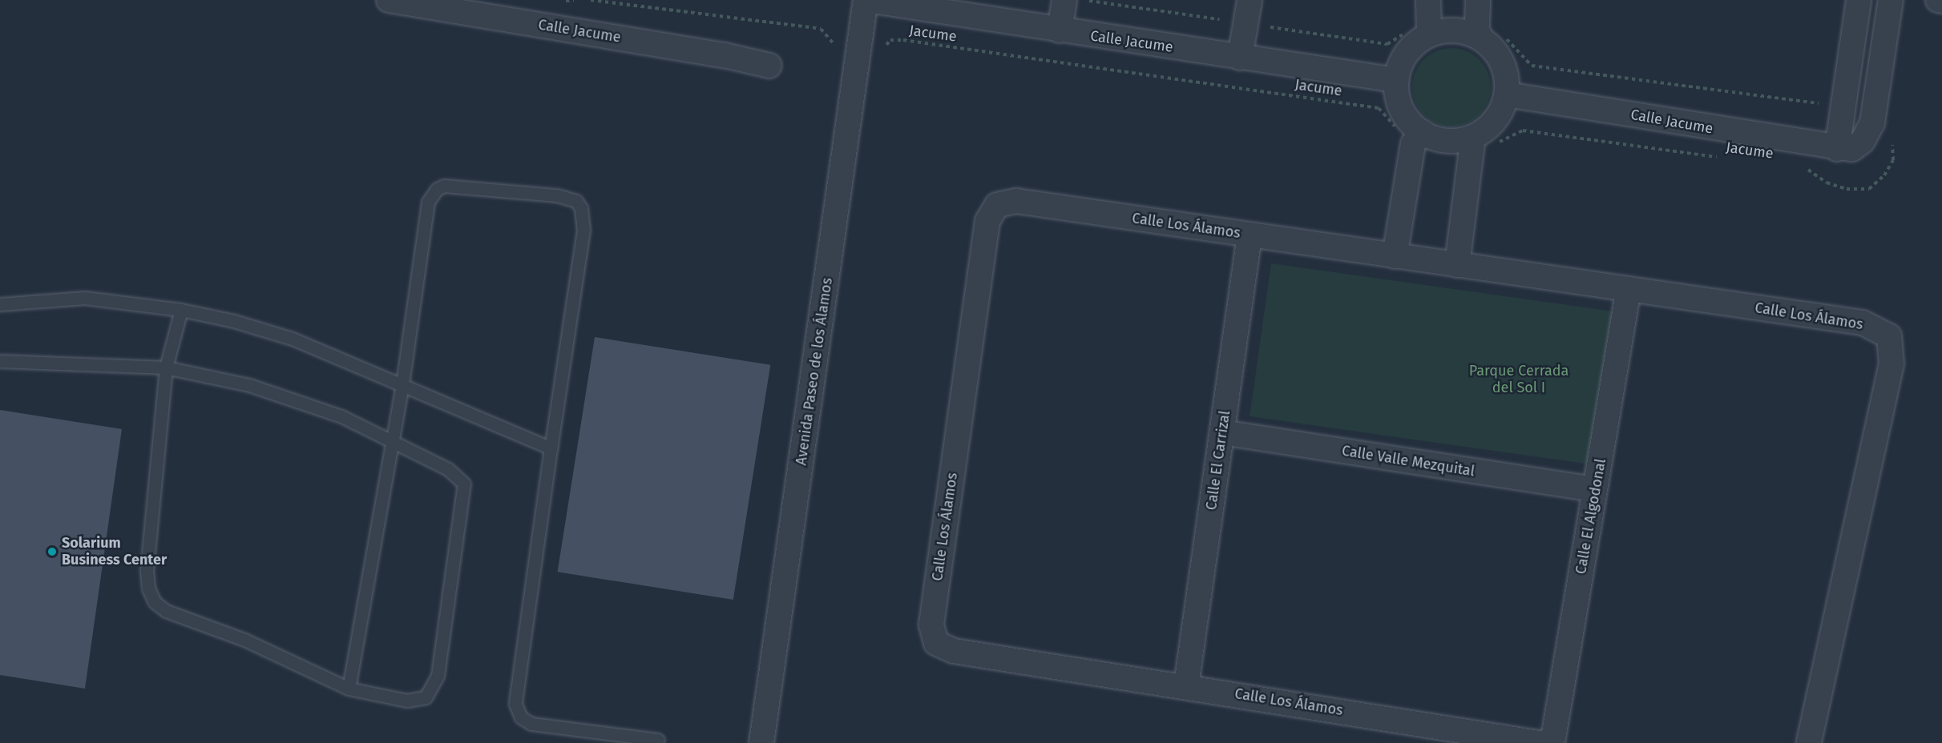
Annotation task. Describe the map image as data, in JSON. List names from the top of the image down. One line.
{"streets":{"street":["Calle Jacume","Calle Los Álamos","Avenida Paseo de los Álamos","Calle El Carrizal","Calle Valle Mezquital","Calle El Algodonal"],"path":["Jacume"]},"crossings":[["Calle Jacume","Jacume"],["Calle Jacume","Avenida Paseo de los Álamos"],["Jacume","Avenida Paseo de los Álamos"],["Calle Los Álamos","Calle El Carrizal"],["Calle Los Álamos","Calle El Algodonal"],["Calle El Carrizal","Calle Valle Mezquital"],["Calle Valle Mezquital","Calle El Algodonal"]],"parks":["Parque Cerrada del Sol I"],"places":["Solarium Business Center"]}
